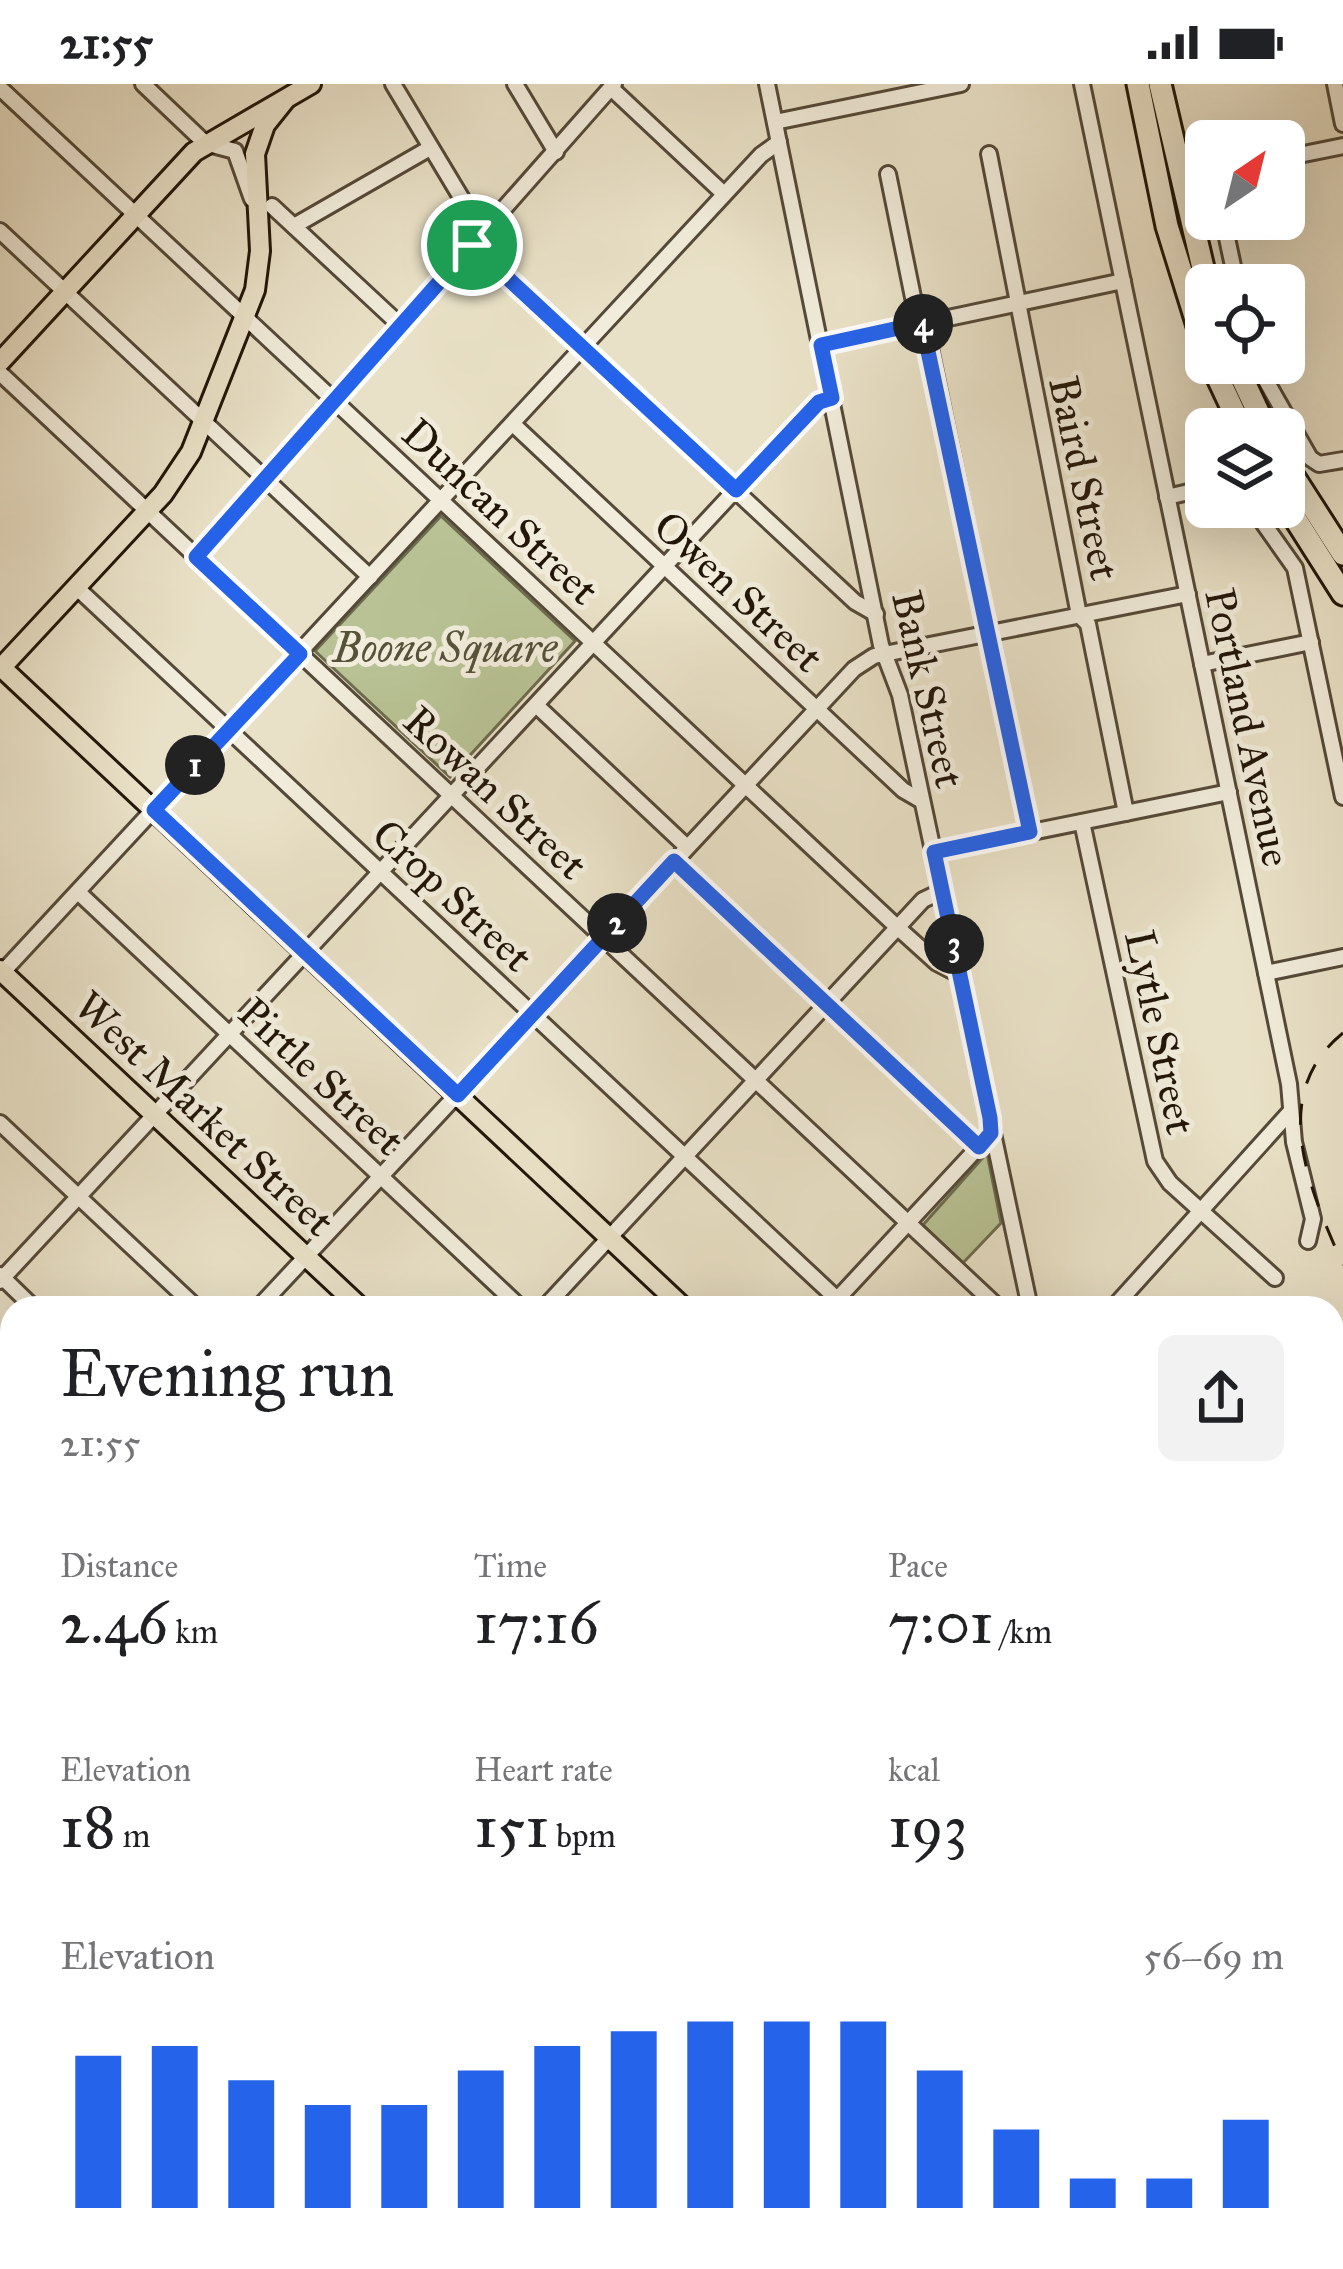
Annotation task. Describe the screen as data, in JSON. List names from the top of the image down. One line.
{"streets":{"main road":["West Market Street"],"street":["Baird Street","Duncan Street","Owen Street","Bank Street","Portland Avenue","Rowan Street","Crop Street","Lytle Street","Pirtle Street"]},"crossings":[["Duncan Street","Bank Street"],["Owen Street","Bank Street"]],"parks":["Boone Square"],"north":"top right","page":{"status":"21:55","pins":["4","1","2","3"],"heading":["Evening run","21:55"],"stats":[["Distance","2.46 km"],["Time","17:16"],["Pace","7:01 /km"],["Elevation","18 m"],["Heart rate","151 bpm"],["kcal","193"]],"chart":["Elevation","56–69 m"]}}
